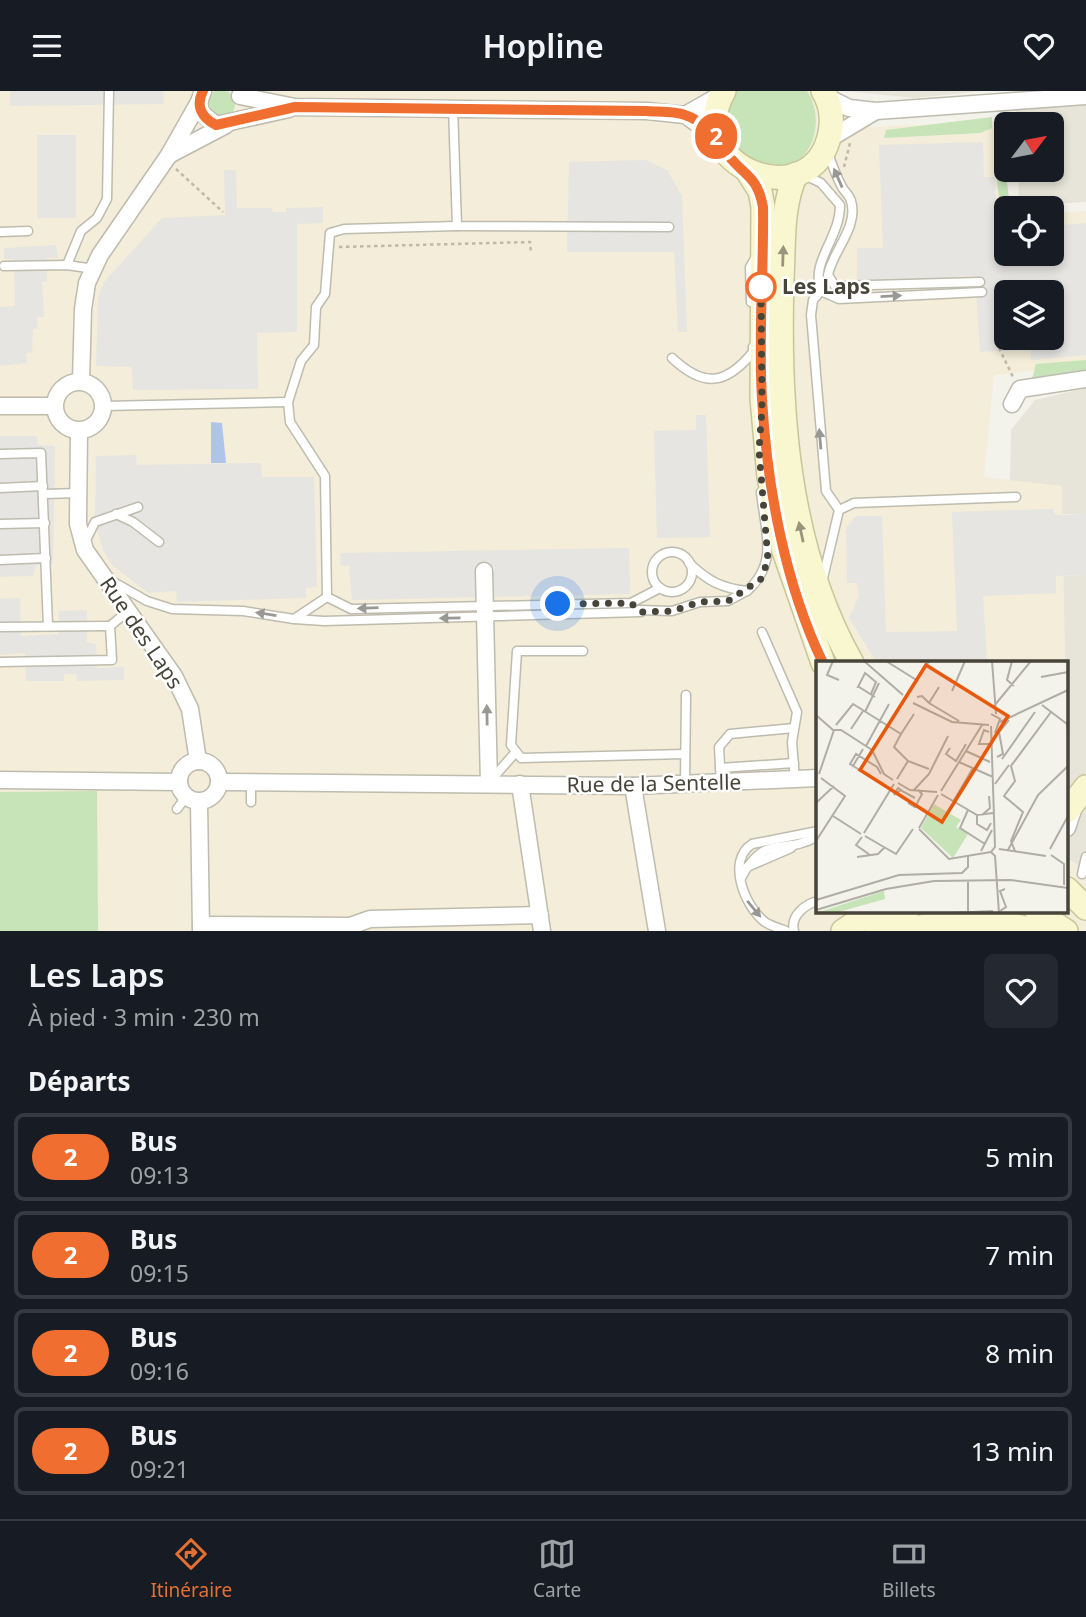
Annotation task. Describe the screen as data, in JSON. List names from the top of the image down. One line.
{"streets":{"street":["Rue des Laps","Rue de la Sentelle"]},"crossings":[["Rue des Laps","Rue de la Sentelle"]],"places":["Les Laps"],"lines":["bus line 2"],"north":"top right","page":{"header":"Hopline","on_map":"2","heading":[["Les Laps","À pied · 3 min · 230 m"],"Départs"],"list":[{"mark":"2","name":"Bus","note":"09:13","value":"5 min"},{"mark":"2","name":"Bus","note":"09:15","value":"7 min"},{"mark":"2","name":"Bus","note":"09:16","value":"8 min"},{"mark":"2","name":"Bus","note":"09:21","value":"13 min"}],"tabs":["Itinéraire","Carte","Billets"]}}
